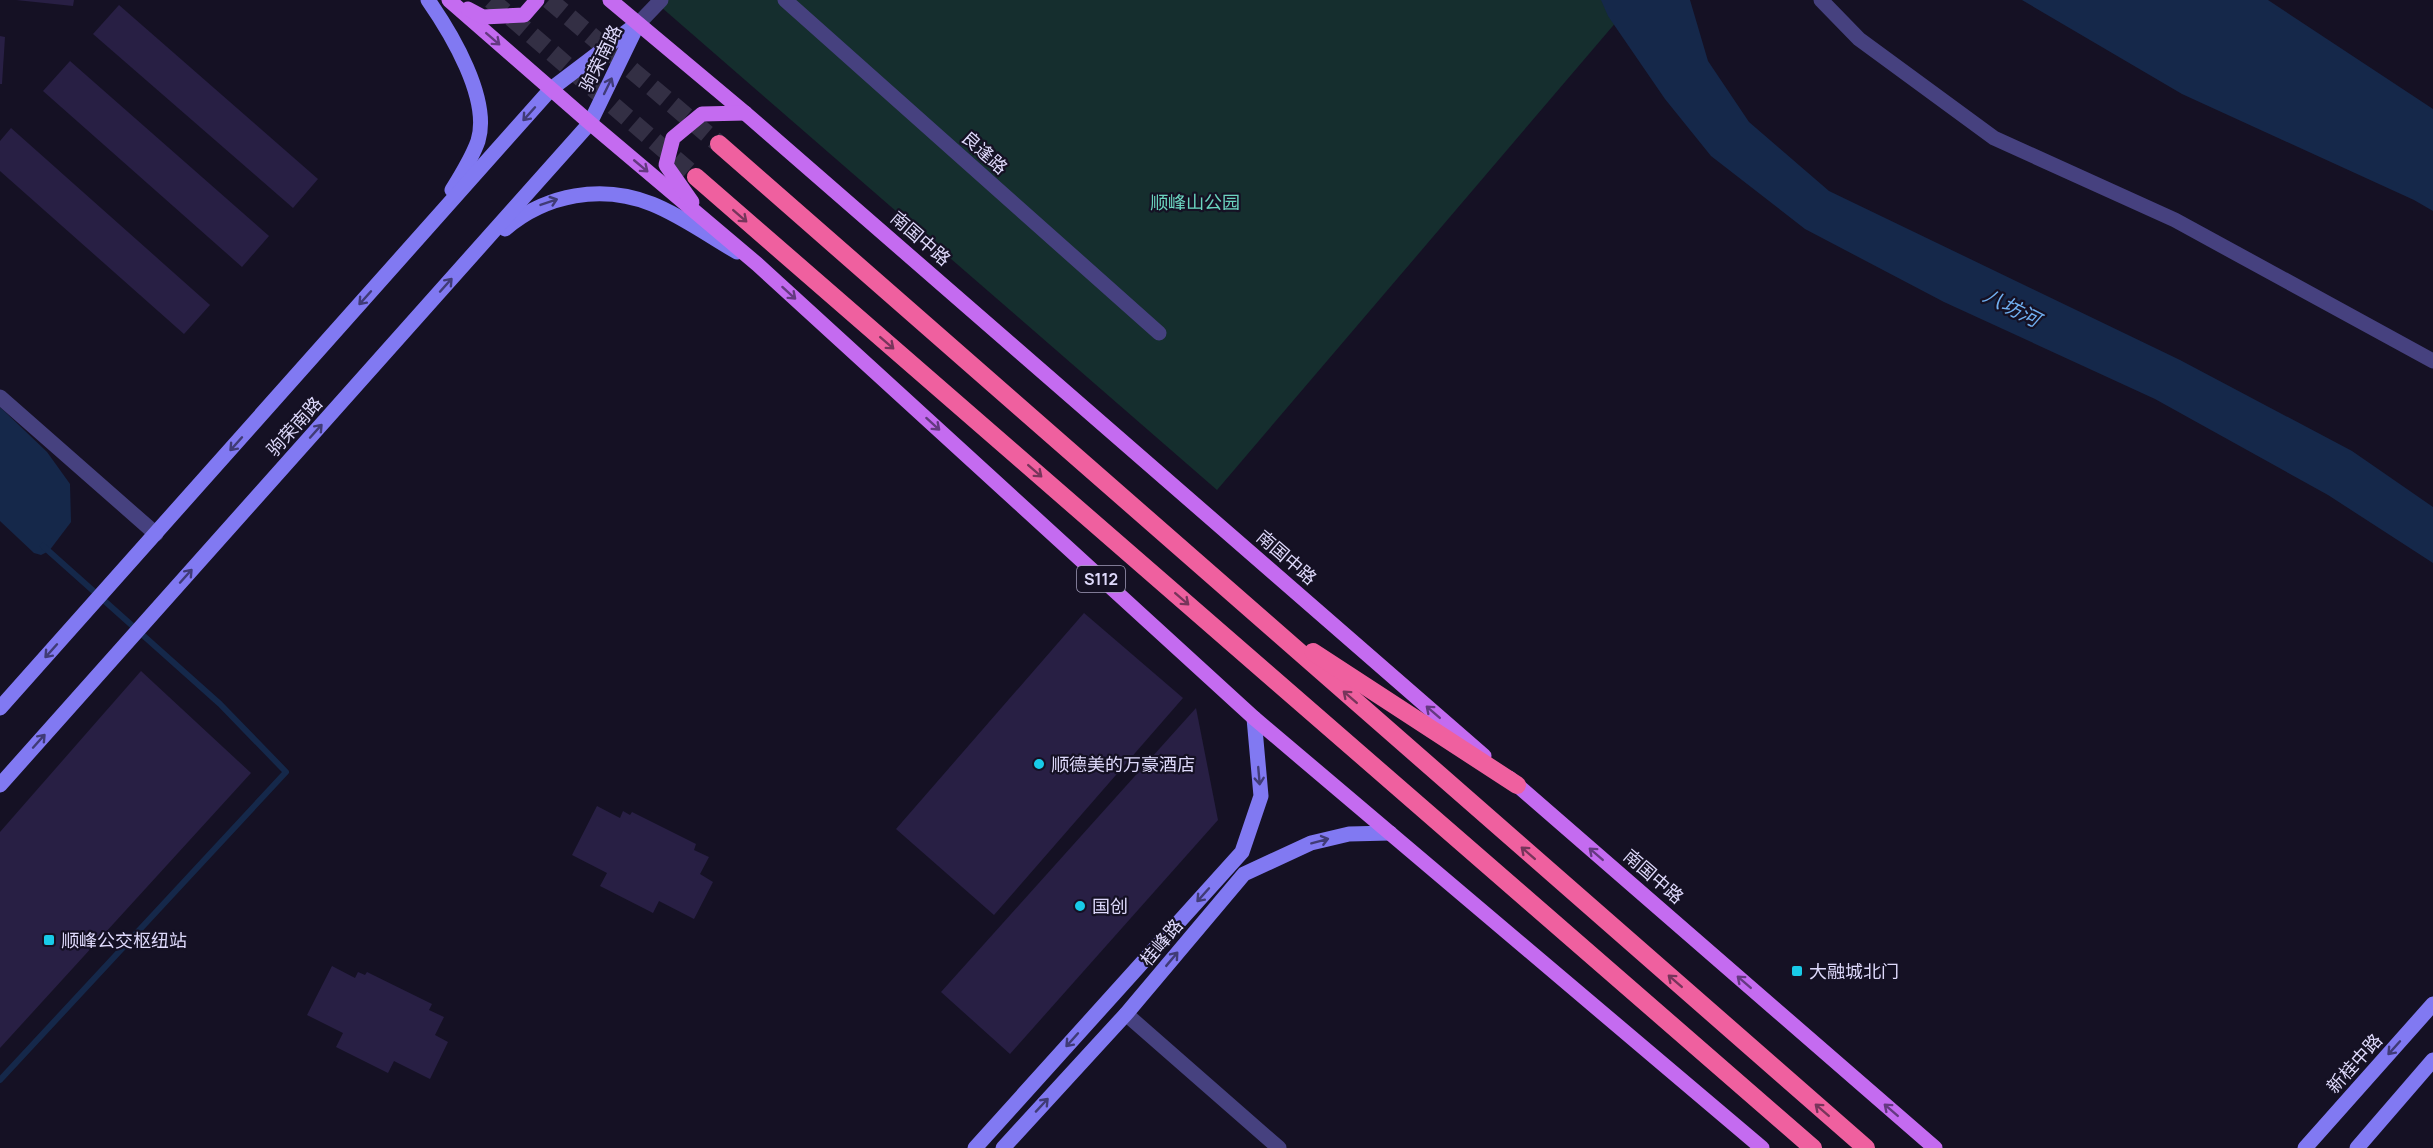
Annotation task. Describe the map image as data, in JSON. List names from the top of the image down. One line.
{"streets":{"highway":["S112"],"main road":["南国中路"],"street":["驹荣南路","良逢路","桂峰路","新桂中路"]},"crossings":[["驹荣南路","南国中路"],["驹荣南路","S112"],["S112","桂峰路"]],"water":["八坊河"],"parks":["顺峰山公园"],"places":{"other":["顺德美的万豪酒店","国创"],"transit":["顺峰公交枢纽站","大融城北门"]}}
